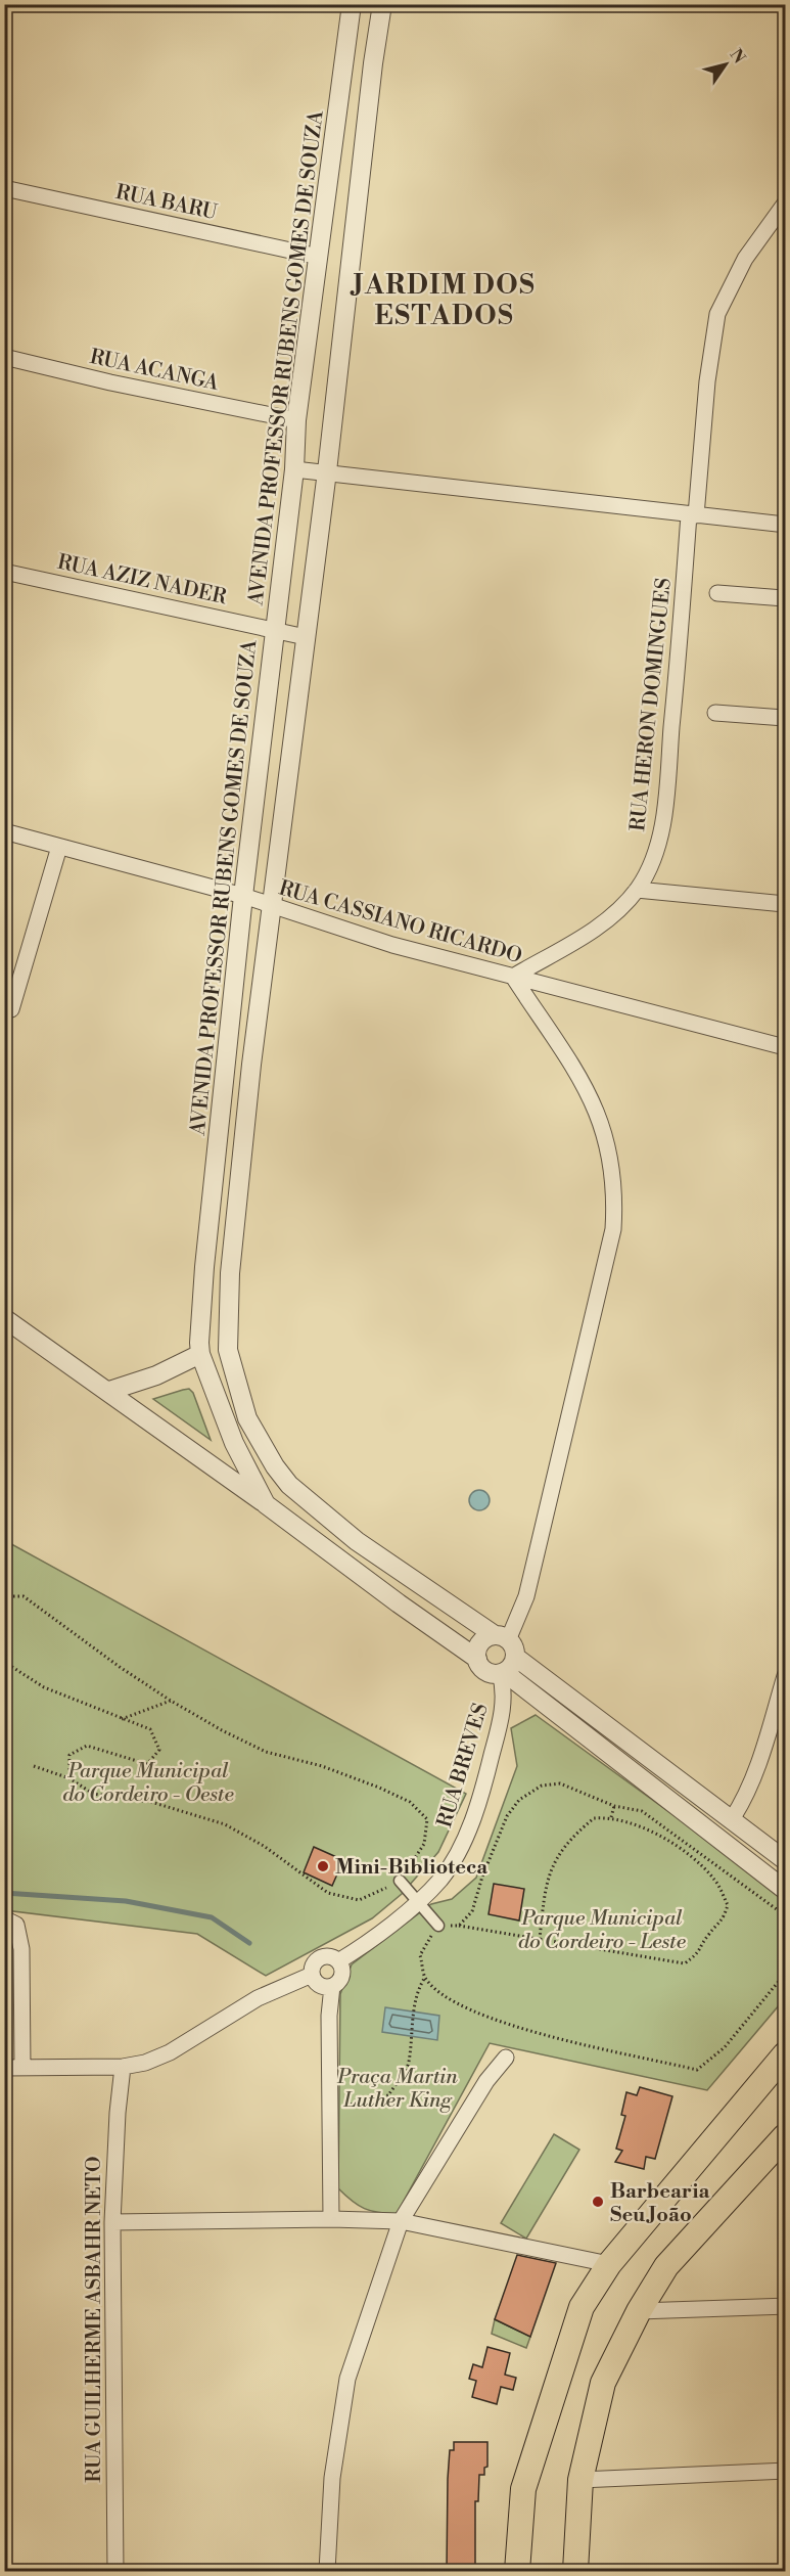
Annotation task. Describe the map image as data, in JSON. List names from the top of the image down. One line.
{"streets":{"street":["RUA BARU","AVENIDA PROFESSOR RUBENS GOMES DE SOUZA","RUA ACANGA","RUA AZIZ NADER","RUA HERON DOMINGUES","RUA CASSIANO RICARDO","RUA BREVES","RUA GUILHERME ASBAHR NETO"]},"crossings":[["RUA BARU","AVENIDA PROFESSOR RUBENS GOMES DE SOUZA"],["AVENIDA PROFESSOR RUBENS GOMES DE SOUZA","RUA ACANGA"],["AVENIDA PROFESSOR RUBENS GOMES DE SOUZA","RUA AZIZ NADER"],["AVENIDA PROFESSOR RUBENS GOMES DE SOUZA","RUA CASSIANO RICARDO"],["AVENIDA PROFESSOR RUBENS GOMES DE SOUZA","RUA BREVES"],["RUA HERON DOMINGUES","RUA CASSIANO RICARDO"]],"districts":["JARDIM DOS ESTADOS"],"parks":["Parque Municipal do Cordeiro - Oeste","Parque Municipal do Cordeiro - Leste","Praça Martin Luther King"],"places":["Mini-Biblioteca","Barbearia Seu João"],"north":"top right"}
